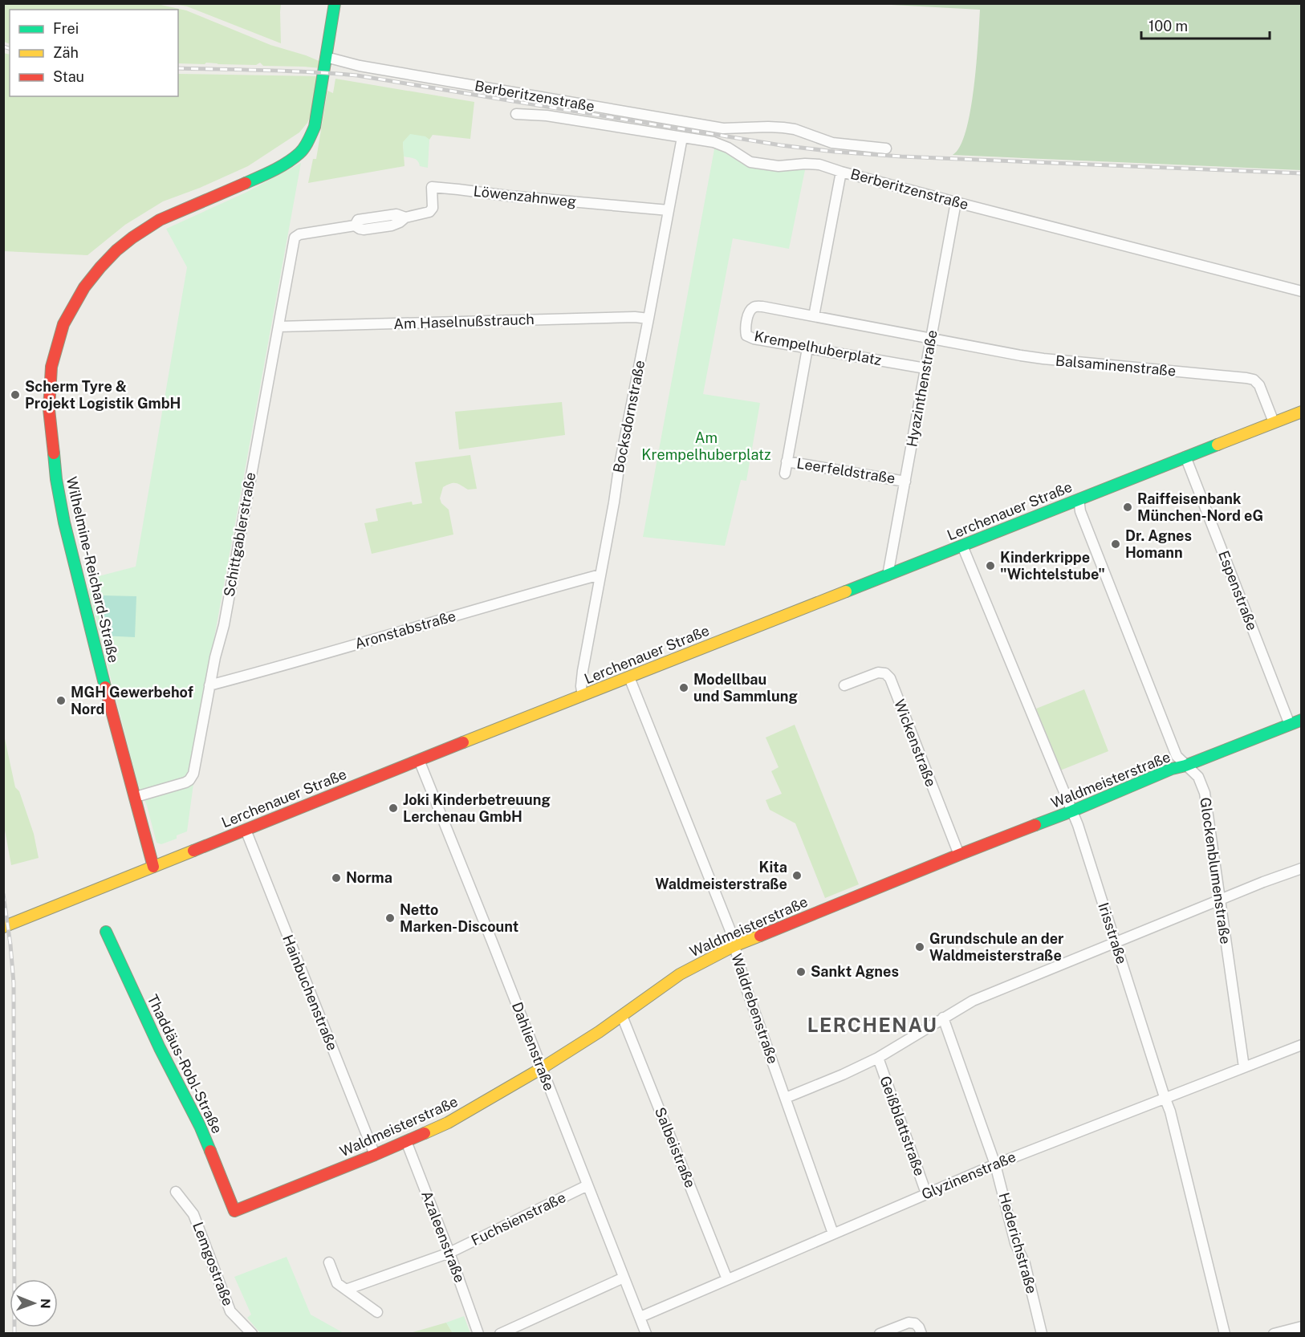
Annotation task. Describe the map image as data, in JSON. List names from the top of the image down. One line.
{"streets":{"street":["Berberitzenstraße","Löwenzahnweg","Am Haselnußstrauch","Krempelhuberplatz","Balsaminenstraße","Hyazinthenstraße","Bocksdornstraße","Leerfeldstraße","Lerchenauer Straße","Schittgablerstraße","Wilhelmine-Reichard-Straße","Espenstraße","Aronstabstraße","Wickenstraße","Waldmeisterstraße","Glockenblumenstraße","Irisstraße","Hainbuchenstraße","Waldrebenstraße","Dahlienstraße","Thaddäus-Robl-Straße","Geißblattstraße","Salbeistraße","Glyzinenstraße","Fuchsienstraße","Azaleenstraße","Hederichstraße","Lemgostraße"]},"crossings":[["Berberitzenstraße","Hyazinthenstraße"],["Berberitzenstraße","Bocksdornstraße"],["Berberitzenstraße","Wilhelmine-Reichard-Straße"],["Löwenzahnweg","Bocksdornstraße"],["Löwenzahnweg","Schittgablerstraße"],["Am Haselnußstrauch","Bocksdornstraße"],["Am Haselnußstrauch","Schittgablerstraße"],["Krempelhuberplatz","Balsaminenstraße"],["Krempelhuberplatz","Hyazinthenstraße"],["Balsaminenstraße","Hyazinthenstraße"],["Balsaminenstraße","Lerchenauer Straße"],["Hyazinthenstraße","Leerfeldstraße"],["Hyazinthenstraße","Lerchenauer Straße"],["Bocksdornstraße","Lerchenauer Straße"],["Bocksdornstraße","Aronstabstraße"],["Lerchenauer Straße","Wilhelmine-Reichard-Straße"],["Lerchenauer Straße","Espenstraße"],["Lerchenauer Straße","Glockenblumenstraße"],["Lerchenauer Straße","Irisstraße"],["Lerchenauer Straße","Hainbuchenstraße"],["Lerchenauer Straße","Waldrebenstraße"],["Lerchenauer Straße","Dahlienstraße"],["Schittgablerstraße","Wilhelmine-Reichard-Straße"],["Schittgablerstraße","Aronstabstraße"],["Espenstraße","Waldmeisterstraße"],["Wickenstraße","Waldmeisterstraße"],["Waldmeisterstraße","Glockenblumenstraße"],["Waldmeisterstraße","Irisstraße"],["Waldmeisterstraße","Hainbuchenstraße"],["Waldmeisterstraße","Waldrebenstraße"],["Waldmeisterstraße","Dahlienstraße"],["Waldmeisterstraße","Thaddäus-Robl-Straße"],["Waldmeisterstraße","Salbeistraße"],["Waldmeisterstraße","Azaleenstraße"],["Glockenblumenstraße","Glyzinenstraße"],["Irisstraße","Glyzinenstraße"],["Waldrebenstraße","Glyzinenstraße"],["Dahlienstraße","Glyzinenstraße"],["Dahlienstraße","Fuchsienstraße"],["Geißblattstraße","Glyzinenstraße"],["Salbeistraße","Glyzinenstraße"],["Glyzinenstraße","Hederichstraße"],["Fuchsienstraße","Azaleenstraße"]],"districts":["LERCHENAU"],"parks":["Am Krempelhuberplatz"],"places":["Scherm Tyre & Projekt Logistik GmbH","Raiffeisenbank München-Nord eG","Dr. Agnes Homann","Kinderkrippe \"Wichtelstube\"","Modellbau und Sammlung","MGH Gewerbehof Nord","Joki Kinderbetreuung Lerchenau GmbH","Kita Waldmeisterstraße","Norma","Netto Marken-Discount","Grundschule an der Waldmeisterstraße","Sankt Agnes"],"legend":["Frei","Zäh","Stau"],"scale_bar":"100 m","north":"right"}
